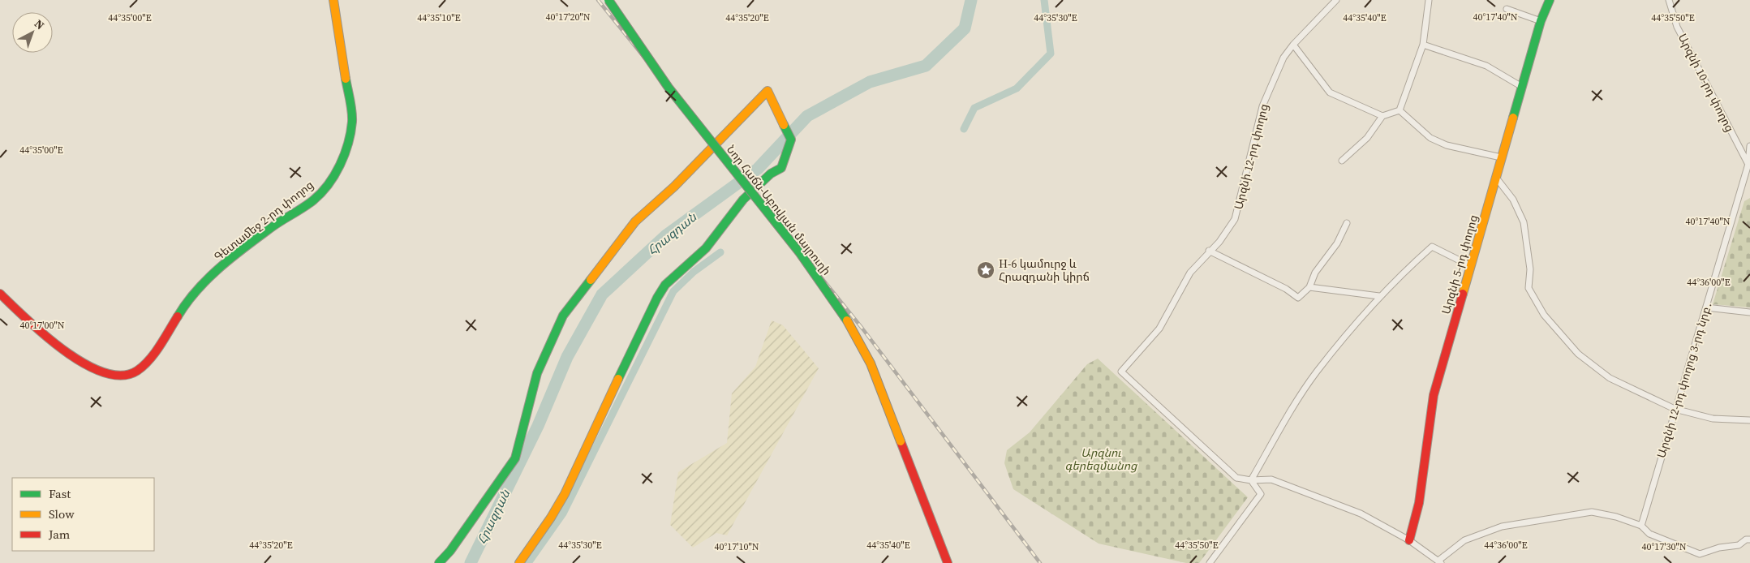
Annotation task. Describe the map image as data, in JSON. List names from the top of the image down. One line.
{"streets":{"street":["Արզնի 10-րդ փողոց","Արզնի 12-րդ փողոց","Նոր Հաճն-Աբովյան մայրուղի","Գետամեջ 2-րդ փողոց","Արզնի 5-րդ փողոց","Արզնի 12-րդ փողոց 3-րդ նրբ․"]},"crossings":[["Արզնի 10-րդ փողոց","Արզնի 12-րդ փողոց 3-րդ նրբ․"]],"water":["Հրազդան"],"parks":["Արզնու գերեզմանոց"],"places":{"place":["H-6 կամուրջ և Հրազդանի կիրճ"]},"legend":["Fast","Slow","Jam"],"north":"top right","coordinates":["40°17'20\"N","40°17'40\"N","44°35'10\"E","44°35'20\"E","44°35'30\"E","44°35'40\"E","44°35'50\"E","44°35'00\"E","44°36'00\"E","40°17'00\"N","40°17'10\"N","40°17'30\"N"]}
